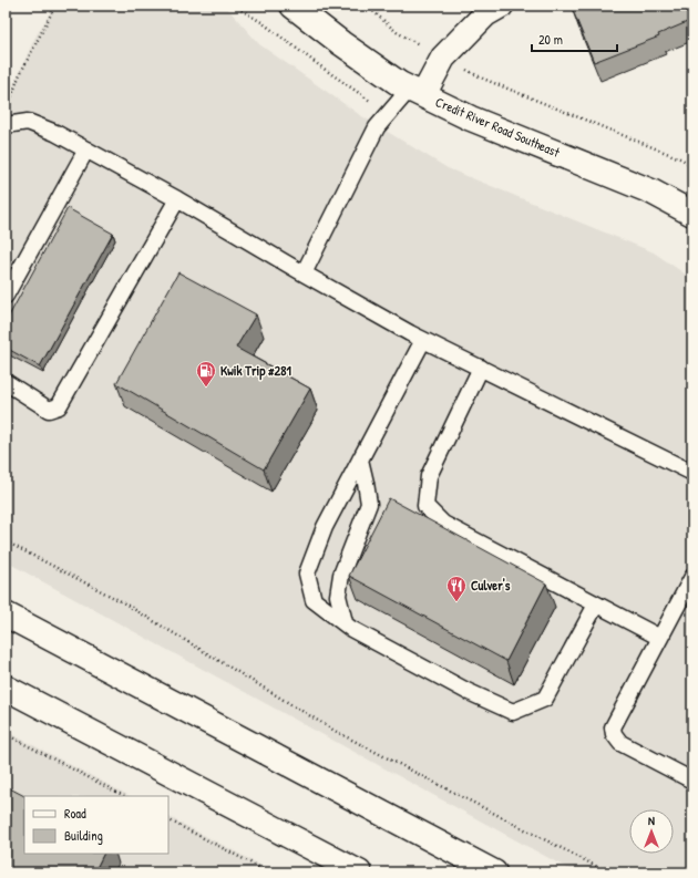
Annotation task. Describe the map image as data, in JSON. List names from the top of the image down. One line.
{"streets":{"main road":["Credit River Road Southeast"]},"places":{"fuel station":["Kwik Trip #281"],"restaurant":["Culver's"]},"legend":["Road","Building"],"scale_bar":"20 m","north":"top"}
